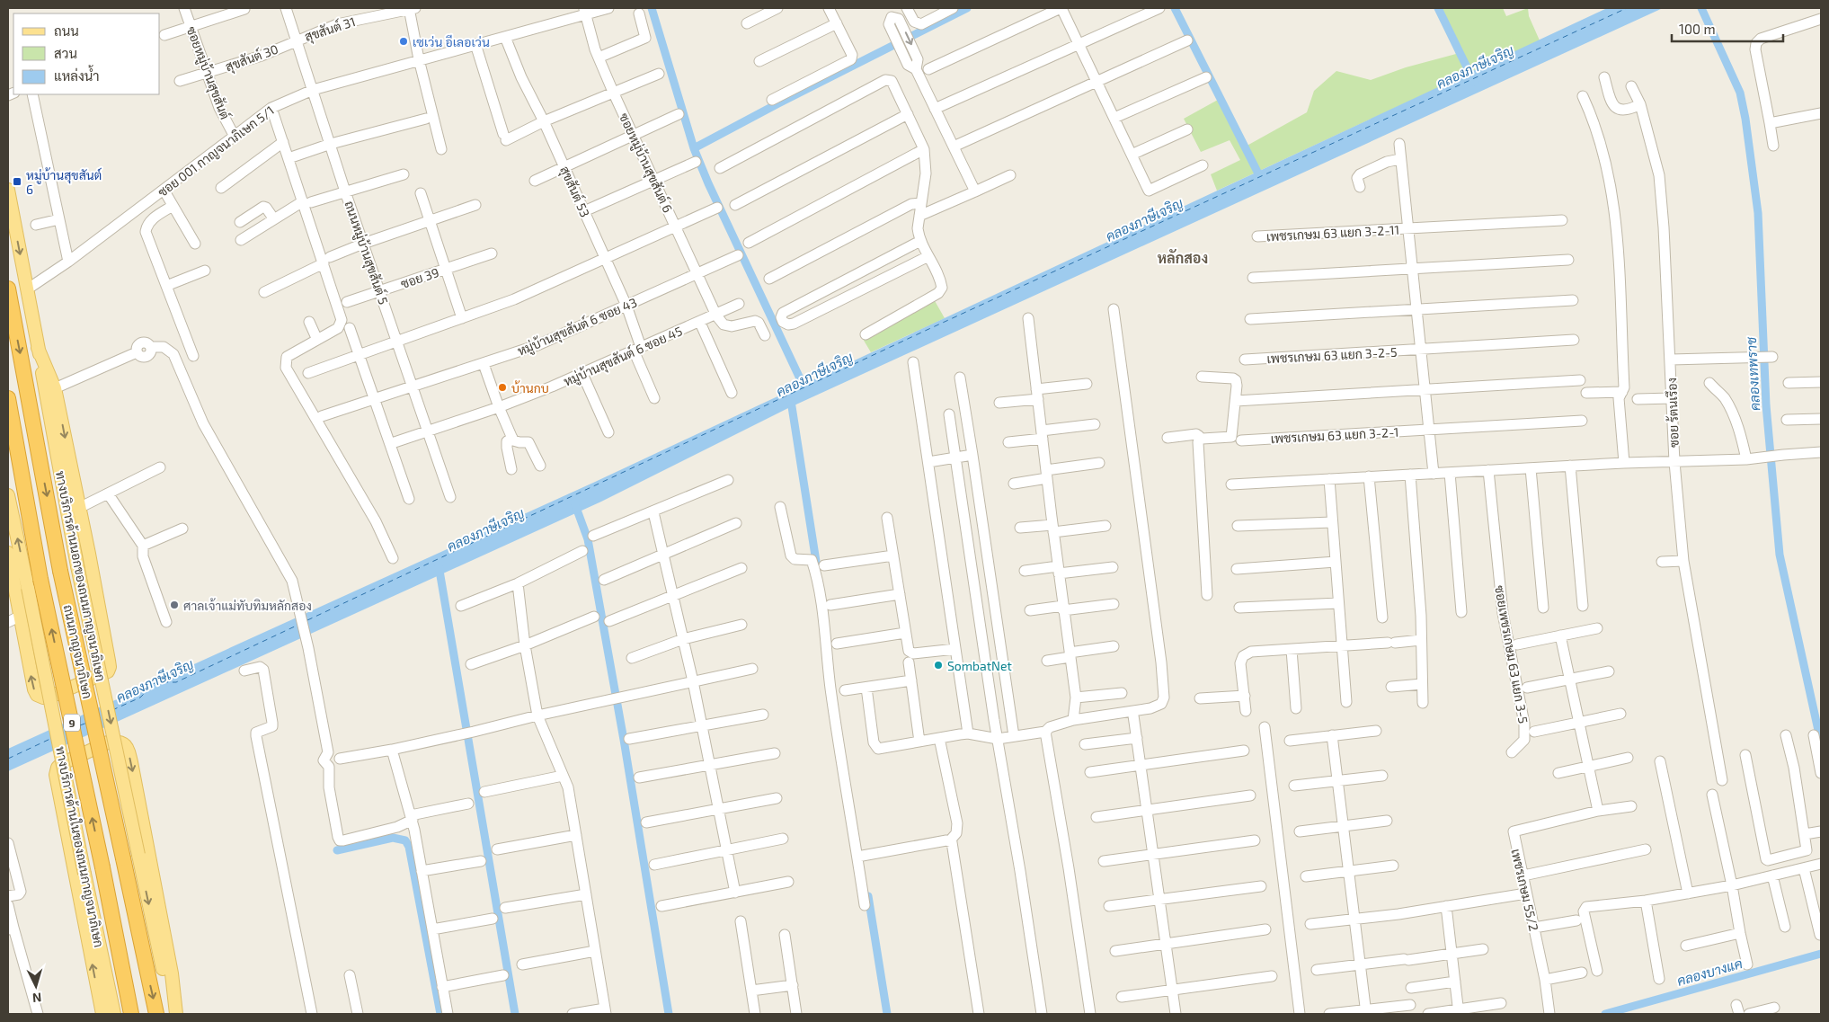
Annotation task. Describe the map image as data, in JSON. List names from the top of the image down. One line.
{"streets":{"highway":["ถนนกาญจนาภิเษก","9"],"main road":["ทางบริการด้านนอกของถนนกาญจนาภิเษก","ทางบริการด้านในของถนนกาญจนาภิเษก"],"street":["สุขสันต์ 31","สุขสันต์ 30","ซอยหมู่บ้านสุขสันต์","ซอย 001 กาญจนาภิเษก 5/1","ซอยหมู่บ้านสุขสันต์ 6","สุขสันต์ 53","เพชรเกษม 63 แยก 3-2-11","ถนนหมู่บ้านสุขสันต์ 5","ซอย 39","หมู่บ้านสุขสันต์ 6 ซอย 43","เพชรเกษม 63 แยก 3-2-5","หมู่บ้านสุขสันต์ 6 ซอย 45","ซอย ร้ตนเรึอง","เพชรเกษม 63 แยก 3-2-1","ซอยเพชรเกษม 63 แยก 3-5","เพชรเกษม 55/2"]},"crossings":[["สุขสันต์ 31","สุขสันต์ 30"],["สุขสันต์ 31","ถนนหมู่บ้านสุขสันต์ 5"],["สุขสันต์ 30","ซอยหมู่บ้านสุขสันต์"],["สุขสันต์ 30","ถนนหมู่บ้านสุขสันต์ 5"],["ซอยหมู่บ้านสุขสันต์","ซอย 001 กาญจนาภิเษก 5/1"],["ซอย 001 กาญจนาภิเษก 5/1","ซอยหมู่บ้านสุขสันต์ 6"],["ซอย 001 กาญจนาภิเษก 5/1","สุขสันต์ 53"],["ซอย 001 กาญจนาภิเษก 5/1","ถนนหมู่บ้านสุขสันต์ 5"],["ซอย 001 กาญจนาภิเษก 5/1","ทางบริการด้านนอกของถนนกาญจนาภิเษก"],["ซอยหมู่บ้านสุขสันต์ 6","หมู่บ้านสุขสันต์ 6 ซอย 43"],["ซอยหมู่บ้านสุขสันต์ 6","หมู่บ้านสุขสันต์ 6 ซอย 45"],["สุขสันต์ 53","หมู่บ้านสุขสันต์ 6 ซอย 43"],["สุขสันต์ 53","หมู่บ้านสุขสันต์ 6 ซอย 45"],["ถนนหมู่บ้านสุขสันต์ 5","ซอย 39"],["ถนนหมู่บ้านสุขสันต์ 5","หมู่บ้านสุขสันต์ 6 ซอย 43"],["ถนนหมู่บ้านสุขสันต์ 5","หมู่บ้านสุขสันต์ 6 ซอย 45"]],"one_way":["ทางบริการด้านนอกของถนนกาญจนาภิเษก","ทางบริการด้านในของถนนกาญจนาภิเษก"],"districts":["หลักสอง"],"water":["คลองภาษีเจริญ","คลองเทพราช","คลองบางแค"],"places":{"other":["เซเว่น อีเลอเว่น","บ้านกบ","ศาลเจ้าแม่ทับทิมหลักสอง","SombatNet"],"transit":["หมู่บ้านสุขสันต์ 6"]},"legend":["ถนน","สวน","แหล่งน้ำ"],"scale_bar":"100 m","north":"bottom"}
